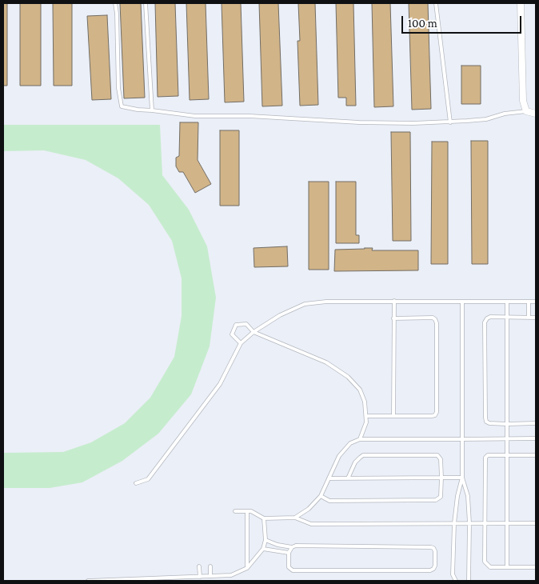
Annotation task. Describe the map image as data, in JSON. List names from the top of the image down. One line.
{"scale_bar":"100 m"}
